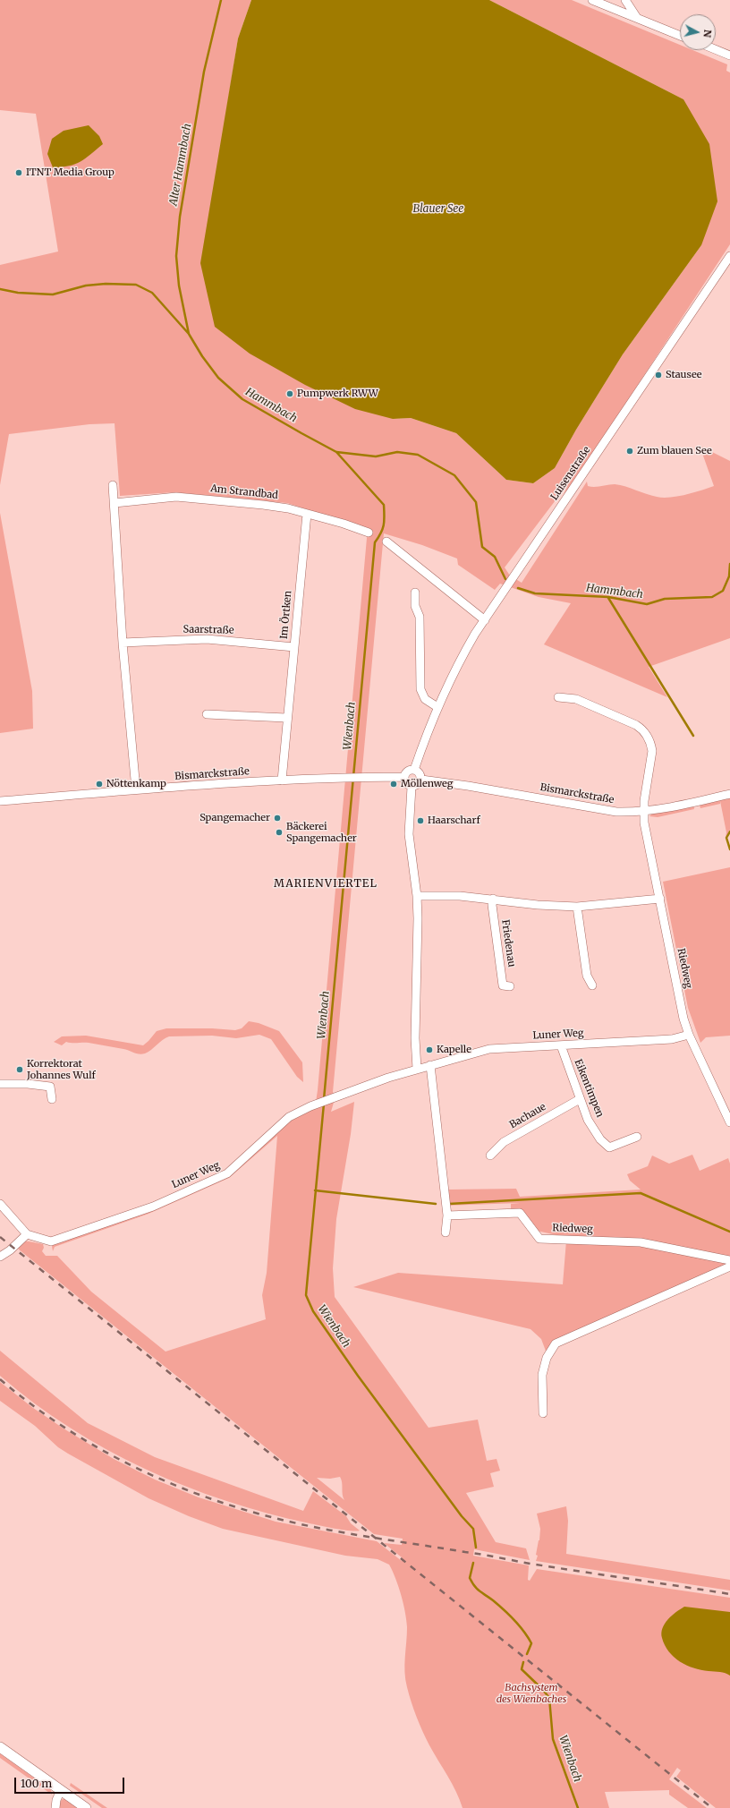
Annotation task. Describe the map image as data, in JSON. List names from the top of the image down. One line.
{"streets":{"street":["Luisenstraße","Am Strandbad","Im Örtken","Saarstraße","Bismarckstraße","Friedenau","Riedweg","Luner Weg","Eikentimpen","Bachaue"]},"crossings":[["Luisenstraße","Bismarckstraße"],["Am Strandbad","Im Örtken"],["Im Örtken","Saarstraße"],["Im Örtken","Bismarckstraße"],["Bismarckstraße","Riedweg"],["Riedweg","Luner Weg"],["Luner Weg","Eikentimpen"],["Eikentimpen","Bachaue"]],"districts":["MARIENVIERTEL"],"water":["Alter Hammbach","Blauer See","Hammbach","Wienbach"],"parks":["Bachsystem des Wienbaches"],"places":["ITNT Media Group","Stausee","Pumpwerk RWW","Zum blauen See","Nöttenkamp","Möllenweg","Spangemacher","Haarscharf","Bäckerei Spangemacher","Kapelle","Korrektorat Johannes Wulf"],"scale_bar":"100 m","north":"right"}
